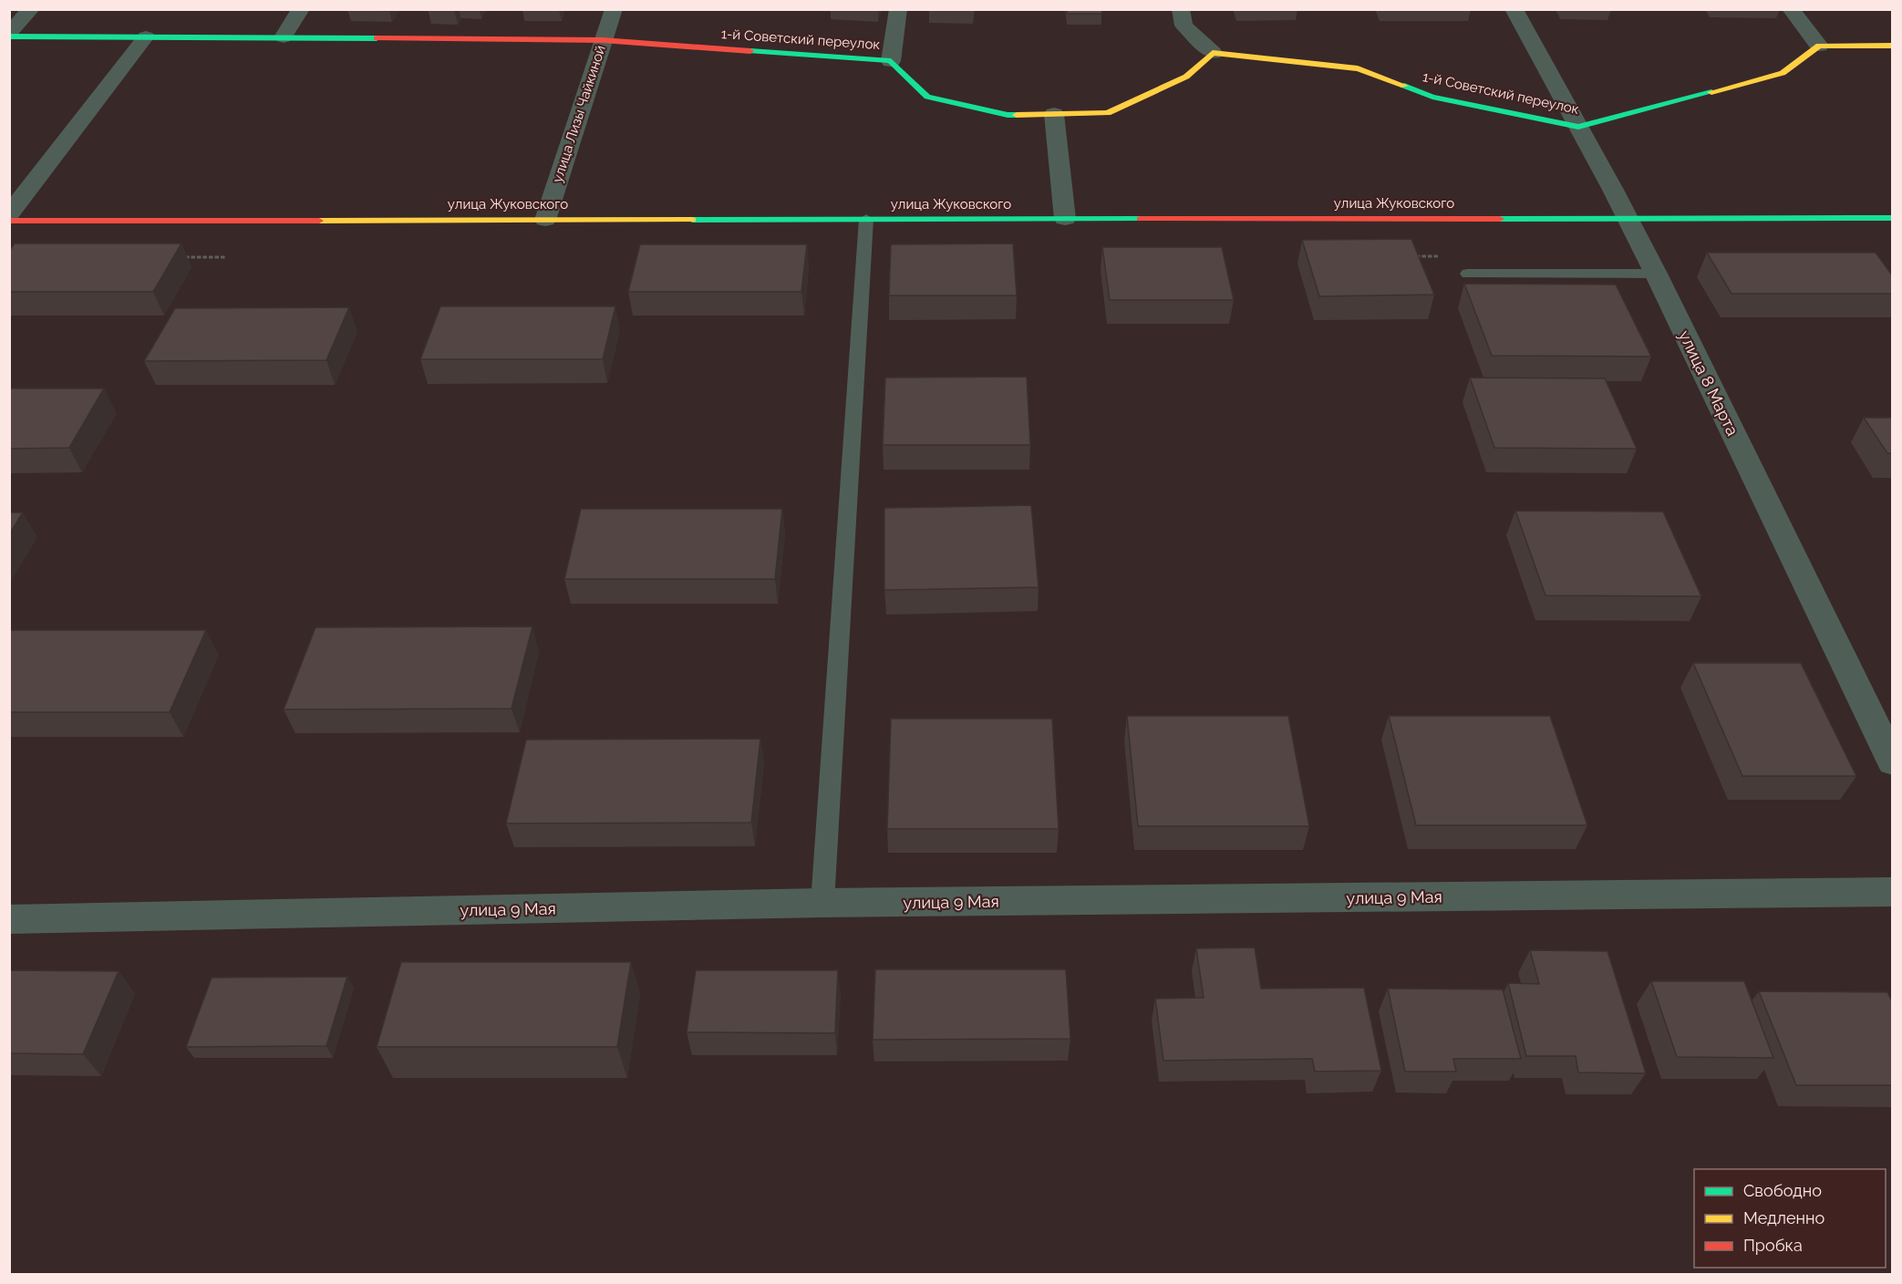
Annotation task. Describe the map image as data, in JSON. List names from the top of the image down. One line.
{"streets":{"street":["1-й Советский переулок","улица Лизы Чайкиной","улица Жуковского","улица 8 Марта","улица 9 Мая"]},"crossings":[["1-й Советский переулок","улица Лизы Чайкиной"],["1-й Советский переулок","улица 8 Марта"],["улица Лизы Чайкиной","улица Жуковского"],["улица Жуковского","улица 8 Марта"]],"legend":["Свободно","Медленно","Пробка"]}
